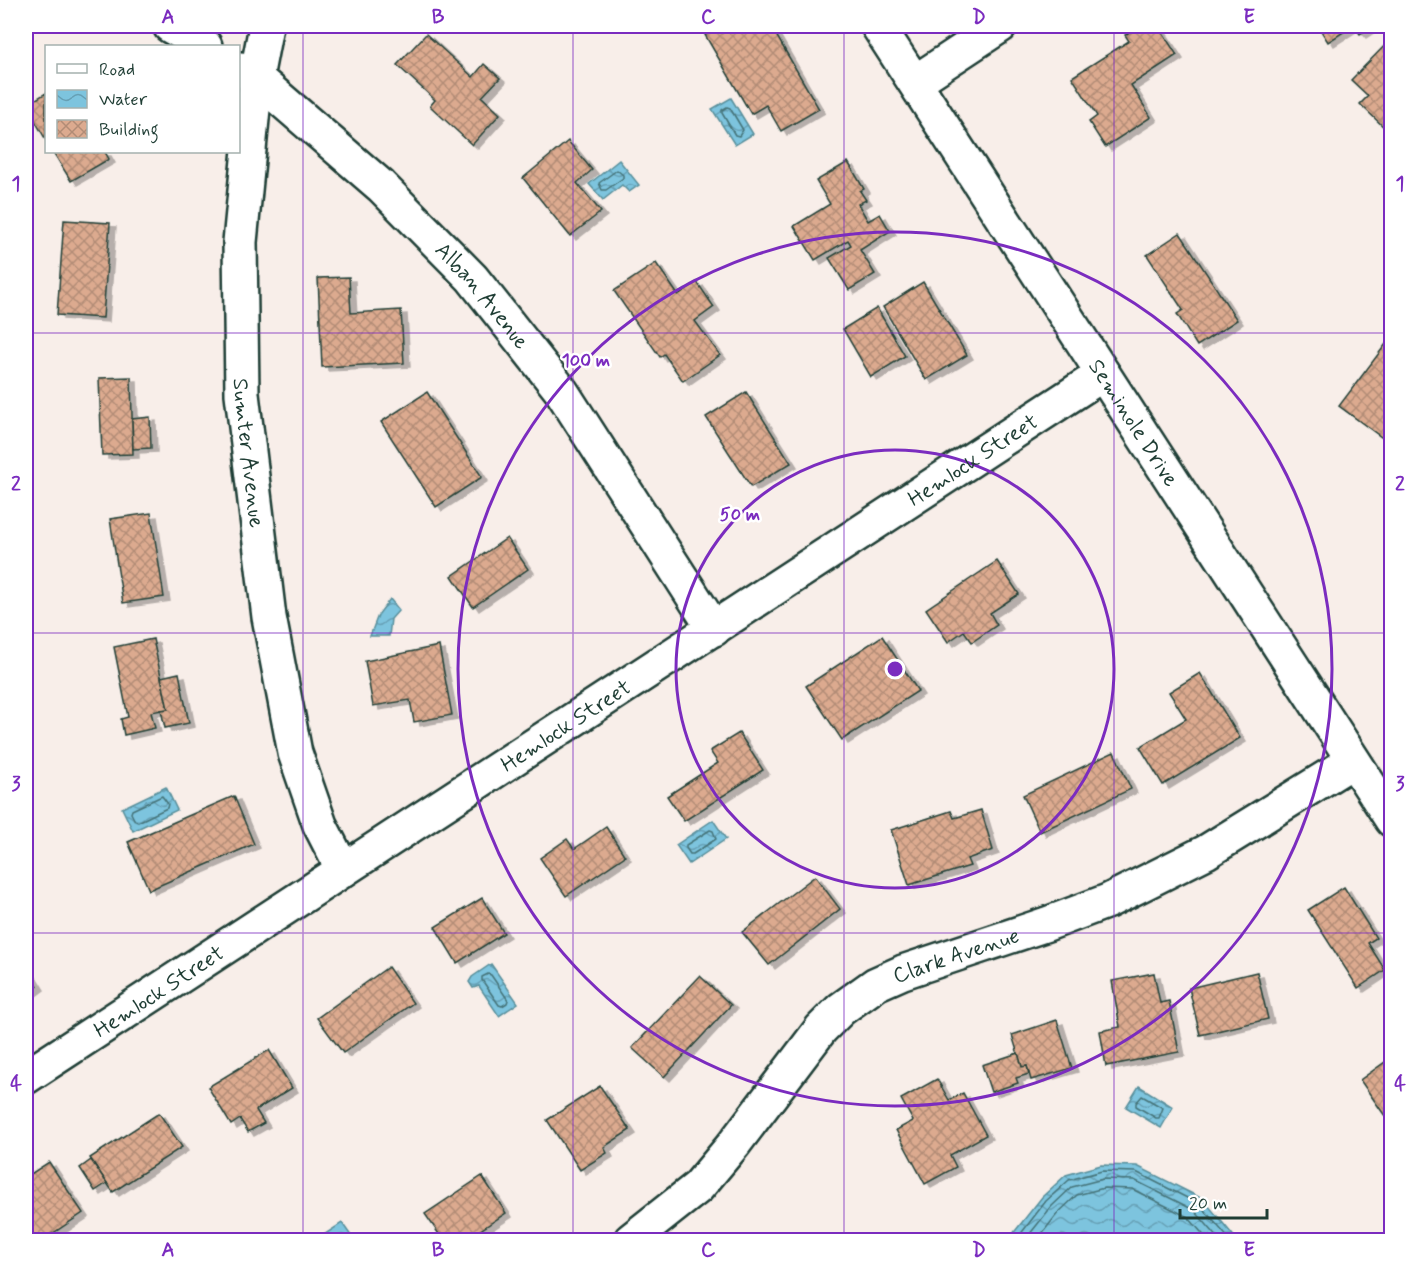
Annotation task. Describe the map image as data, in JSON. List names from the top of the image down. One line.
{"streets":{"street":["Alban Avenue","Seminole Drive","Sumter Avenue","Hemlock Street","Clark Avenue"]},"crossings":[["Alban Avenue","Sumter Avenue"],["Alban Avenue","Hemlock Street"],["Seminole Drive","Hemlock Street"],["Seminole Drive","Clark Avenue"],["Sumter Avenue","Hemlock Street"]],"legend":["Road","Water","Building"],"scale_bar":"20 m","grid":{"columns":["A","B","C","D","E"],"rows":["1","2","3","4"]},"rings":["100 m","50 m"]}
